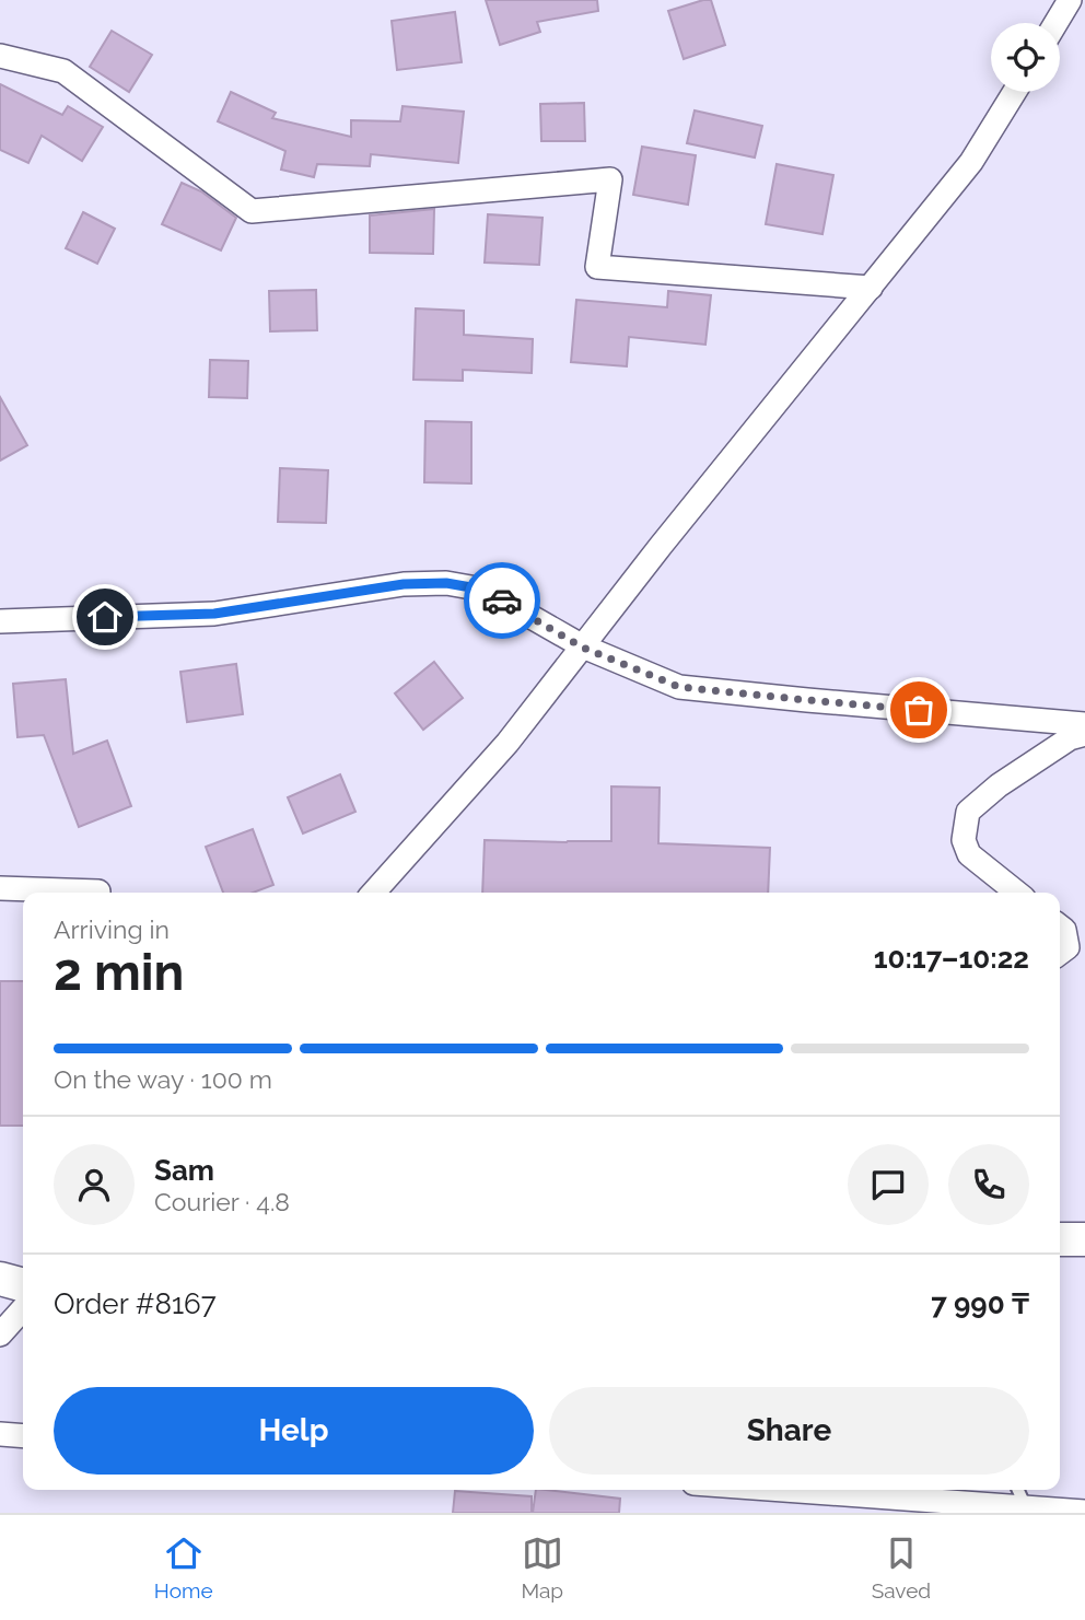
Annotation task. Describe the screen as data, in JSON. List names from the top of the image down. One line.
{"page":{"heading":["2 min","Arriving in","10:17–10:22"],"panel":["Sam","Courier · 4.8","Order #8167","7 990 ₸"],"bar":"On the way · 100 m","buttons":["Help","Share"],"tabs":["Home","Map","Saved"]}}
